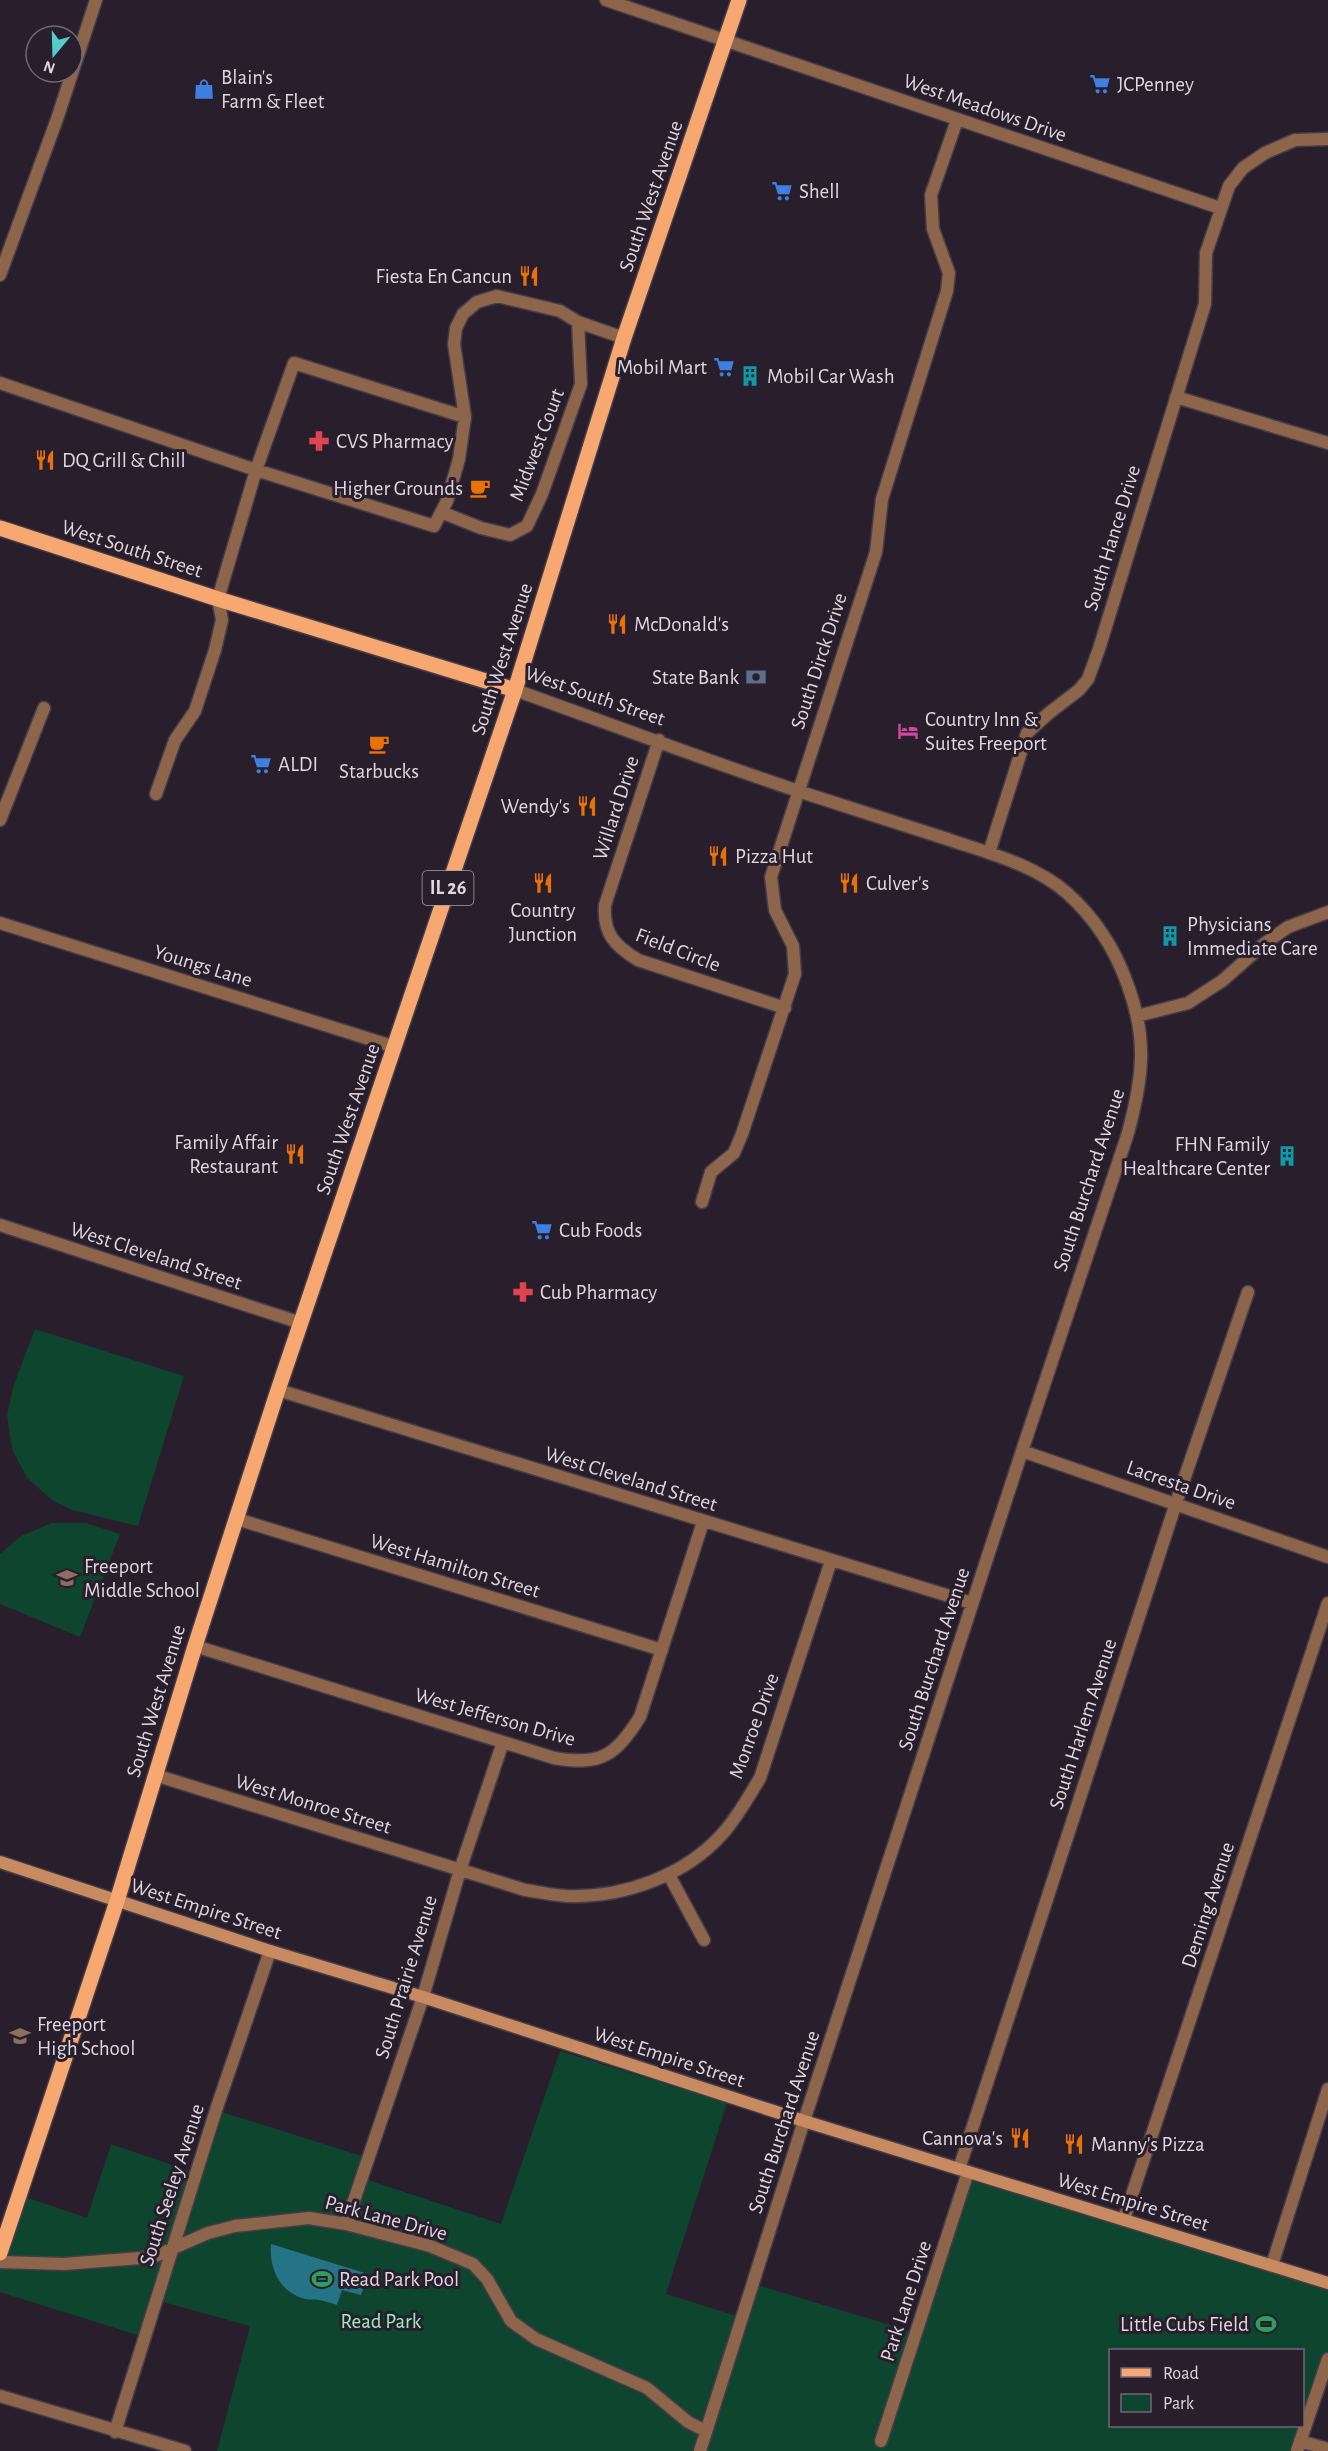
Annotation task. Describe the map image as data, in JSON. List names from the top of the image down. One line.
{"streets":{"main road":["South West Avenue","West South Street","IL 26","West Empire Street"],"street":["West Meadows Drive","Midwest Court","South Hance Drive","South Dirck Drive","Willard Drive","Field Circle","Youngs Lane","South Burchard Avenue","West Cleveland Street","Lacresta Drive","West Hamilton Street","West Jefferson Drive","South Harlem Avenue","Monroe Drive","West Monroe Street","Deming Avenue","South Prairie Avenue","South Seeley Avenue","Park Lane Drive"]},"crossings":[["West Meadows Drive","South West Avenue"],["West Meadows Drive","South Hance Drive"],["West Meadows Drive","South Dirck Drive"],["South West Avenue","West South Street"],["South West Avenue","Youngs Lane"],["South West Avenue","West Cleveland Street"],["South West Avenue","West Hamilton Street"],["South West Avenue","West Jefferson Drive"],["South West Avenue","West Monroe Street"],["South West Avenue","West Empire Street"],["South Hance Drive","West South Street"],["West South Street","South Dirck Drive"],["West South Street","Willard Drive"],["West South Street","South Burchard Avenue"],["South Dirck Drive","Field Circle"],["Willard Drive","Field Circle"],["South Burchard Avenue","West Cleveland Street"],["South Burchard Avenue","Lacresta Drive"],["South Burchard Avenue","West Empire Street"],["South Burchard Avenue","Park Lane Drive"],["West Cleveland Street","West Jefferson Drive"],["West Cleveland Street","Monroe Drive"],["Lacresta Drive","South Harlem Avenue"],["West Hamilton Street","West Jefferson Drive"],["West Jefferson Drive","South Prairie Avenue"],["South Harlem Avenue","West Empire Street"],["South Harlem Avenue","Park Lane Drive"],["Monroe Drive","West Monroe Street"],["Monroe Drive","South Prairie Avenue"],["West Monroe Street","South Prairie Avenue"],["Deming Avenue","West Empire Street"],["West Empire Street","South Prairie Avenue"],["West Empire Street","South Seeley Avenue"],["West Empire Street","Park Lane Drive"],["South Prairie Avenue","Park Lane Drive"],["South Seeley Avenue","Park Lane Drive"]],"parks":["Read Park"],"places":{"supermarket":["JCPenney","Shell","Mobil Mart","ALDI","Cub Foods"],"shop":["Blain's Farm & Fleet"],"restaurant":["Fiesta En Cancun","DQ Grill & Chill","McDonald's","Wendy's","Pizza Hut","Country Junction","Culver's","Family Affair Restaurant","Cannova's","Manny's Pizza"],"building":["Mobil Car Wash","Physicians Immediate Care","FHN Family Healthcare Center"],"pharmacy":["CVS Pharmacy","Cub Pharmacy"],"cafe":["Higher Grounds","Starbucks"],"bank":["State Bank"],"hotel":["Country Inn & Suites Freeport"],"school or university":["Freeport Middle School","Freeport High School"],"sports":["Read Park Pool","Little Cubs Field"]},"legend":["Road","Park"],"north":"bottom"}
